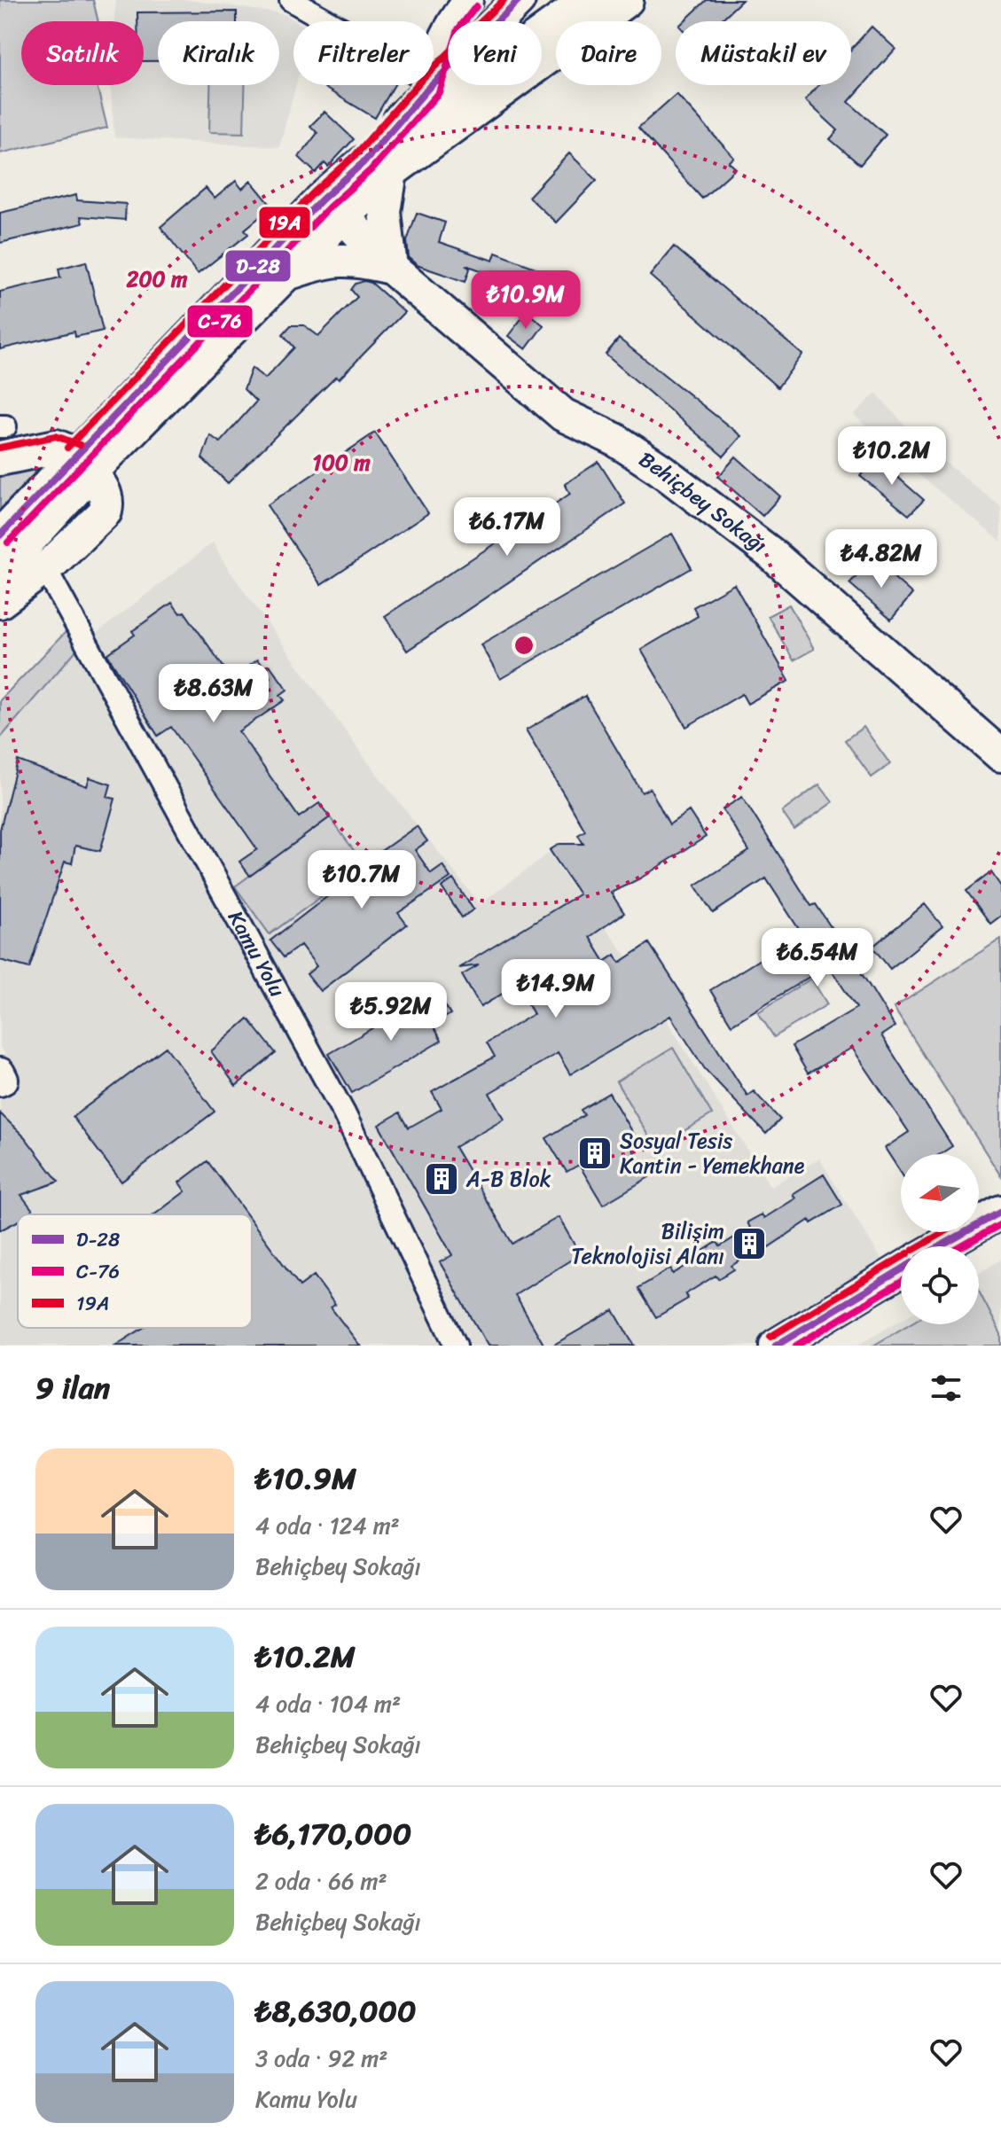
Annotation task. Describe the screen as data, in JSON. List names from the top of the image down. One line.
{"streets":{"main road":["Behiçbey Sokağı"],"street":["Kamu Yolu"]},"places":{"building":["Sosyal Tesis Kantin - Yemekhane","A-B Blok","Bilişim Teknolojisi Alanı"]},"lines":["transit line D-28","transit line 19A","transit line C-76"],"legend":["D-28","C-76","19A"],"north":"left","page":{"chip":["Satılık","Kiralık","Filtreler","Yeni","Daire","Müstakil ev"],"price":["₺10.9M","₺10.2M","₺6.17M","₺4.82M","₺8.63M","₺10.7M","₺6.54M","₺14.9M","₺5.92M"],"heading":"9 ilan","list":[{"name":"₺10.9M","note":"4 oda · 124 m² · Behiçbey Sokağı"},{"name":"₺10.2M","note":"4 oda · 104 m² · Behiçbey Sokağı"},{"name":"₺6,170,000","note":"2 oda · 66 m² · Behiçbey Sokağı"},{"name":"₺8,630,000","note":"3 oda · 92 m² · Kamu Yolu"}]},"rings":["200 m","100 m"]}
